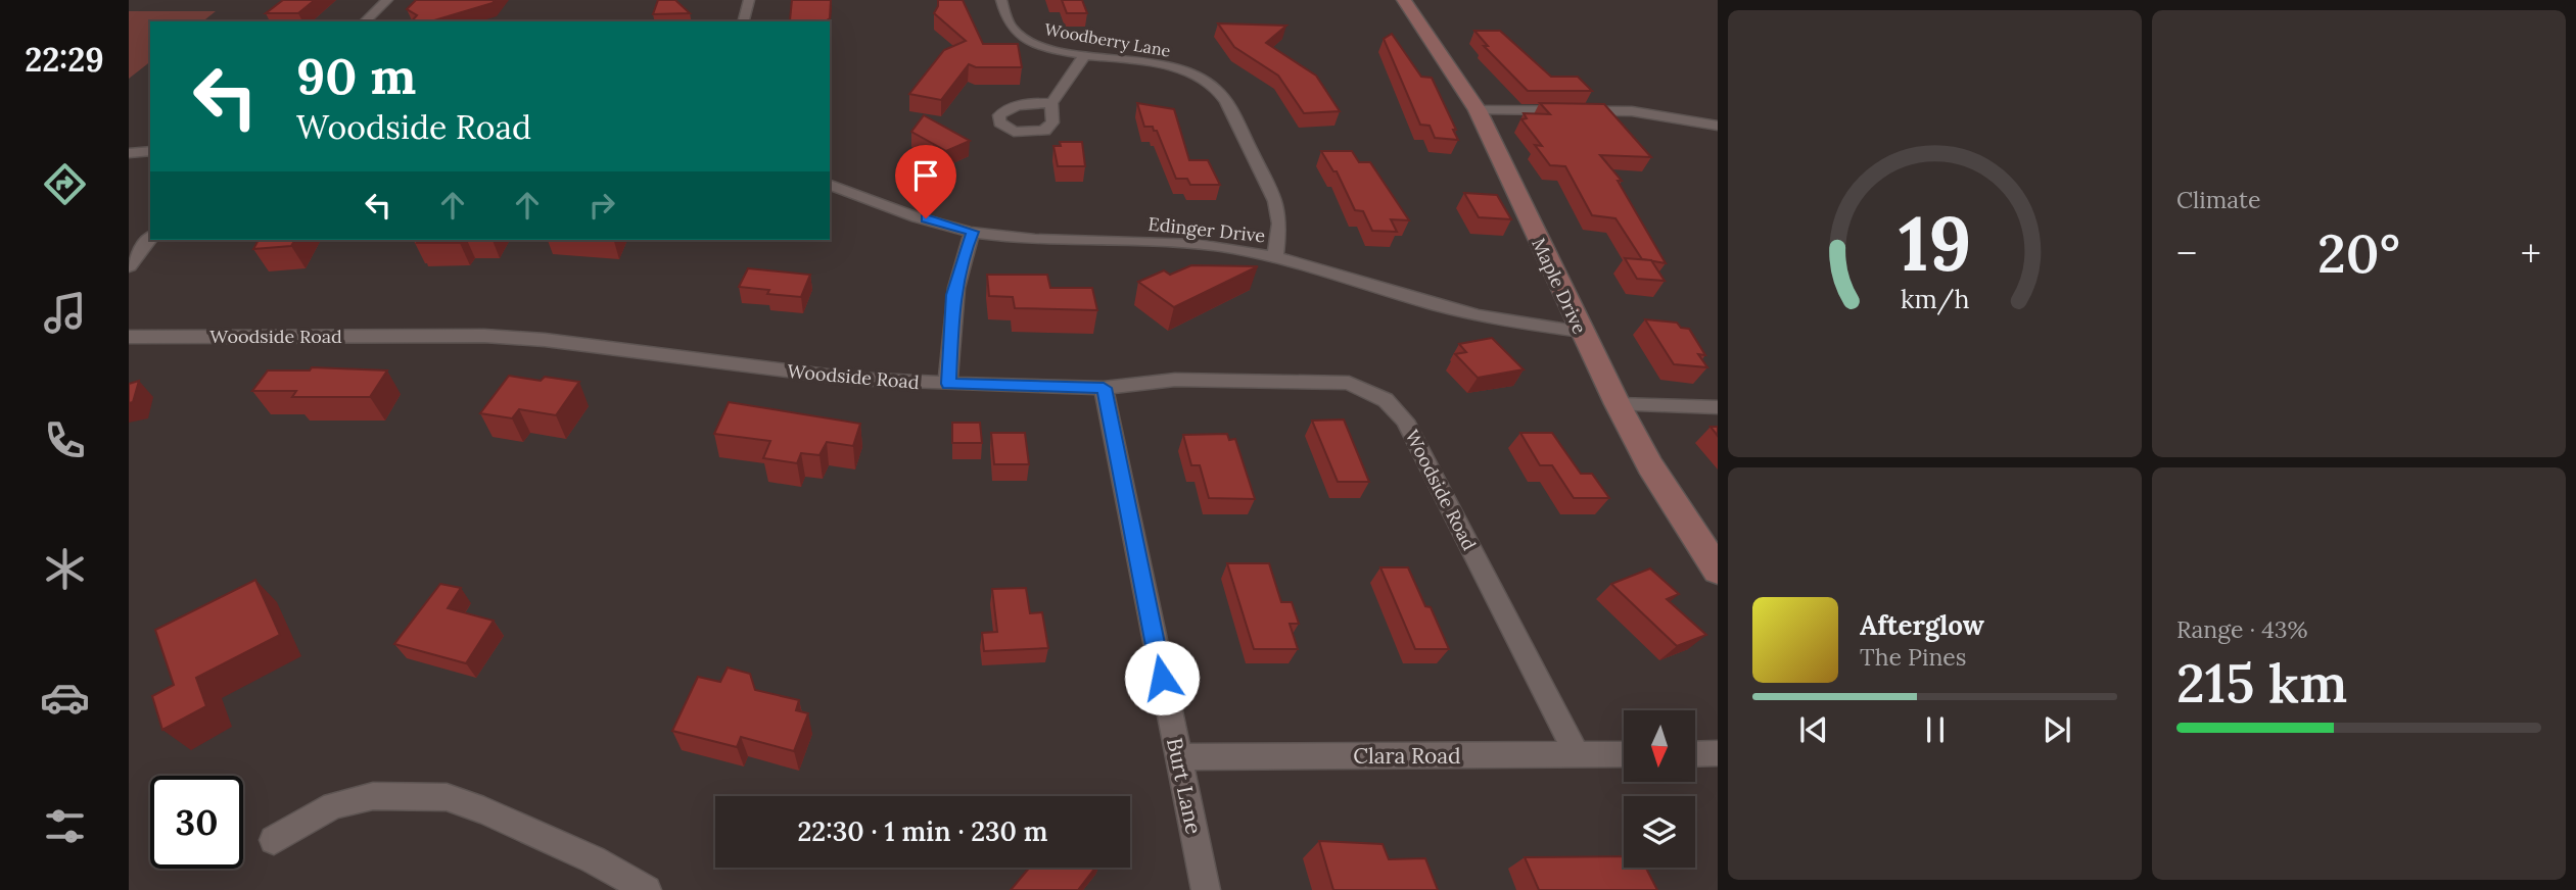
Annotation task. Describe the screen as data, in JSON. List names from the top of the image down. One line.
{"streets":{"street":["Woodberry Lane","Edinger Drive","Maple Drive","Woodside Road","Clara Road","Burt Lane"]},"crossings":[["Woodberry Lane","Edinger Drive"],["Edinger Drive","Maple Drive"],["Woodside Road","Clara Road"],["Woodside Road","Burt Lane"],["Clara Road","Burt Lane"]],"north":"bottom","page":{"tabs":"22:29","tile":["Climate",["Range · 43%","215 km"]],"turn":["90 m","Woodside Road"],"heat":["−","20°","+"],"song":["Afterglow","The Pines"],"limit":"30","trip":"22:30 · 1 min · 230 m","gauge":["19","km/h"]}}
